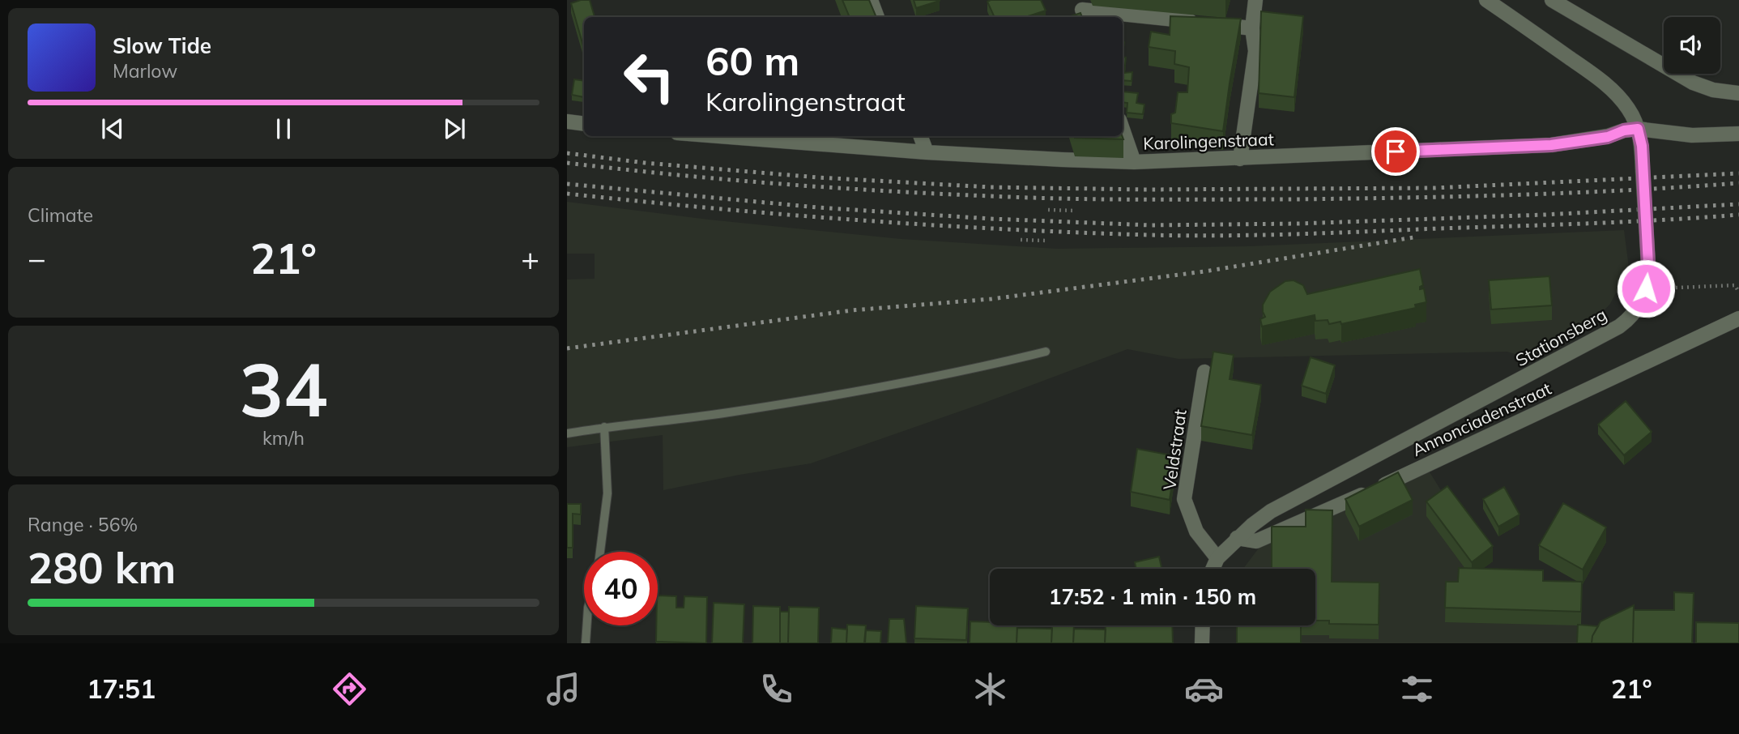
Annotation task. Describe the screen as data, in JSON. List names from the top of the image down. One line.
{"streets":{"street":["Karolingenstraat","Stationsberg","Annonciadenstraat","Veldstraat"]},"crossings":[["Karolingenstraat","Stationsberg"],["Stationsberg","Annonciadenstraat"],["Stationsberg","Veldstraat"]],"page":{"turn":["60 m","Karolingenstraat"],"song":["Slow Tide","Marlow"],"tile":["Climate",["34","km/h"],["Range · 56%","280 km"]],"heat":["−","21°","+"],"limit":"40","trip":"17:52 · 1 min · 150 m","tabs":["17:51","21°"]}}
